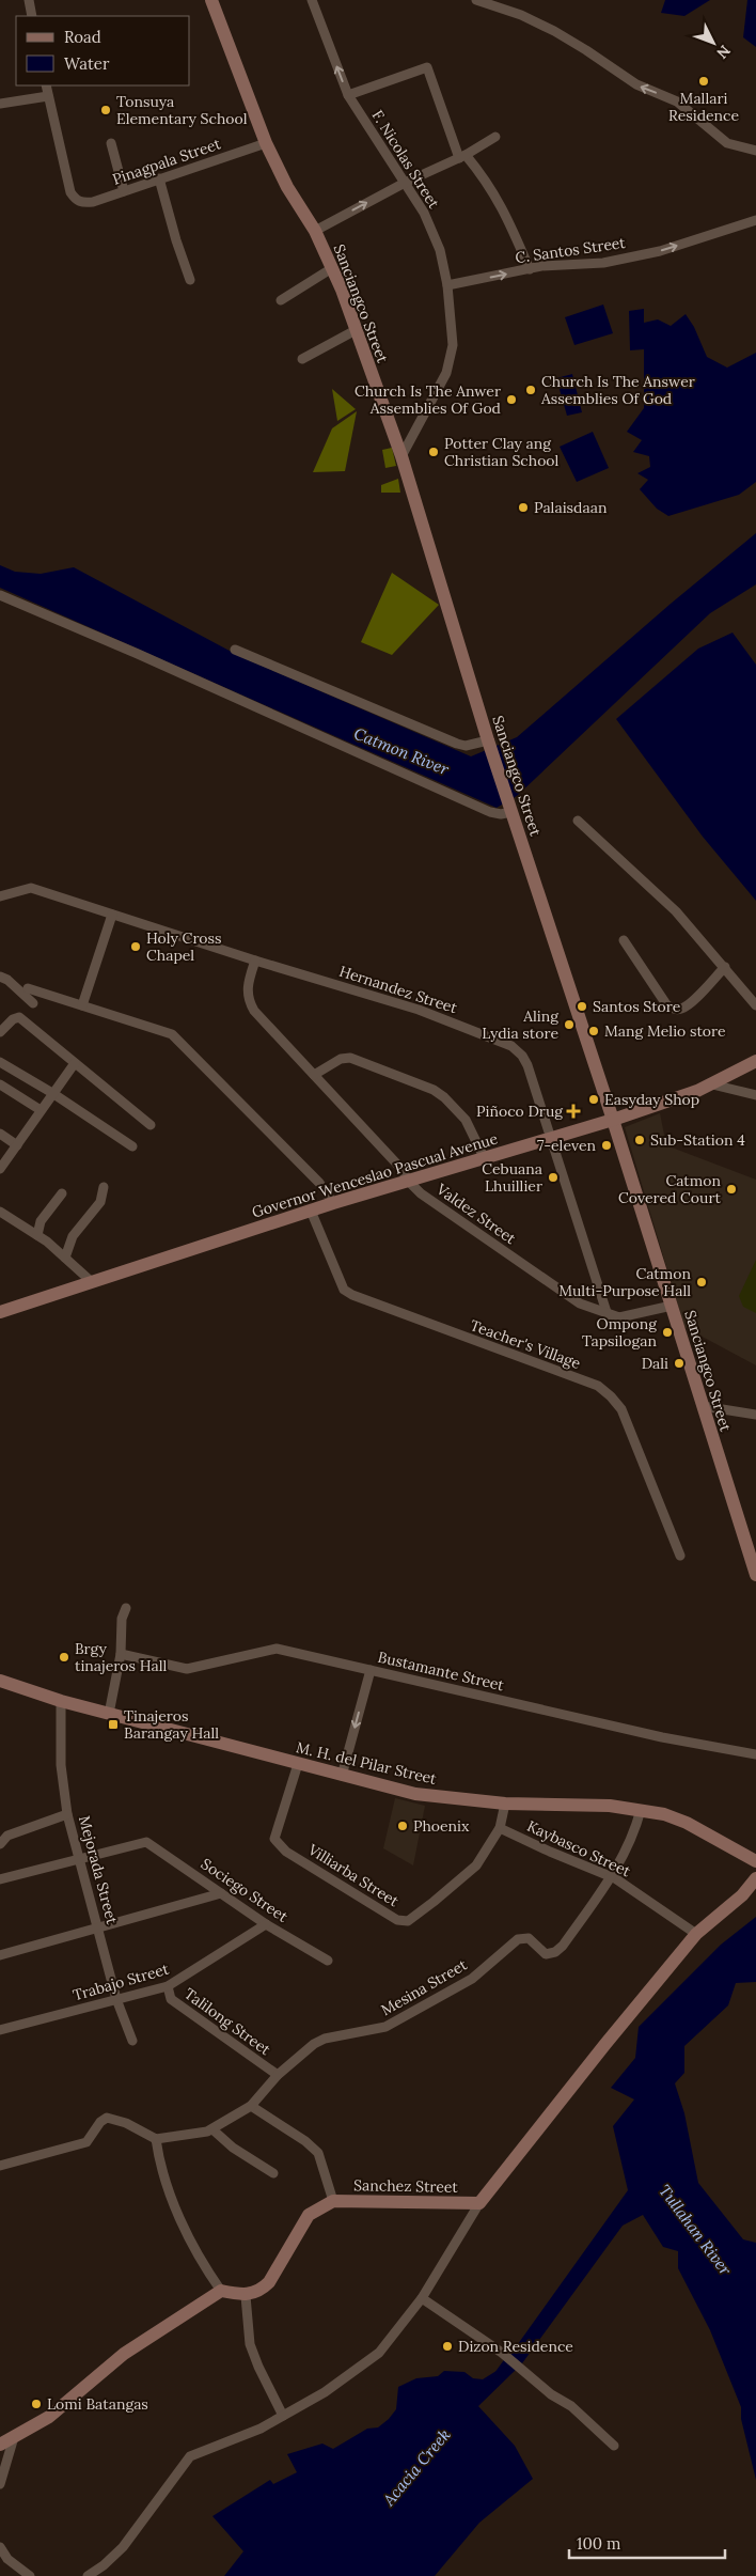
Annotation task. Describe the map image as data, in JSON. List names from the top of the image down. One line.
{"streets":{"main road":["Sanciangco Street","Governor Wenceslao Pascual Avenue","M. H. del Pilar Street","Sanchez Street"],"street":["F. Nicolas Street","Pinagpala Street","C. Santos Street","Hernandez Street","Valdez Street","Teacher's Village","Bustamante Street","Kaybasco Street","Mejorada Street","Villiarba Street","Sociego Street","Trabajo Street","Mesina Street","Talilong Street"]},"crossings":[["F. Nicolas Street","C. Santos Street"],["F. Nicolas Street","Sanciangco Street"],["Pinagpala Street","Sanciangco Street"],["Sanciangco Street","Governor Wenceslao Pascual Avenue"],["Sanciangco Street","Valdez Street"],["Hernandez Street","Governor Wenceslao Pascual Avenue"],["Hernandez Street","Valdez Street"],["Governor Wenceslao Pascual Avenue","Valdez Street"],["Governor Wenceslao Pascual Avenue","Teacher's Village"],["M. H. del Pilar Street","Mejorada Street"],["M. H. del Pilar Street","Villiarba Street"],["M. H. del Pilar Street","Mesina Street"],["Kaybasco Street","Villiarba Street"],["Kaybasco Street","Mesina Street"],["Mejorada Street","Sociego Street"],["Mejorada Street","Trabajo Street"],["Sociego Street","Trabajo Street"],["Trabajo Street","Talilong Street"],["Mesina Street","Talilong Street"]],"one_way":["C. Santos Street"],"water":["Catmon River","Tullahan River","Acacia Creek"],"places":{"other":["Mallari Residence","Tonsuya Elementary School","Church Is The Answer Assemblies Of God","Church Is The Anwer Assemblies Of God","Potter Clay ang Christian School","Palaisdaan","Holy Cross Chapel","Santos Store","Aling Lydia store","Mang Melio store","Easyday Shop","Sub-Station 4","7-eleven","Cebuana Lhuillier","Catmon Covered Court","Catmon Multi-Purpose Hall","Ompong Tapsilogan","Dali","Brgy tinajeros Hall","Phoenix","Dizon Residence","Lomi Batangas"],"health":["Piñoco Drug"],"transit":["Tinajeros Barangay Hall"]},"legend":["Road","Water"],"scale_bar":"100 m","north":"bottom right"}
